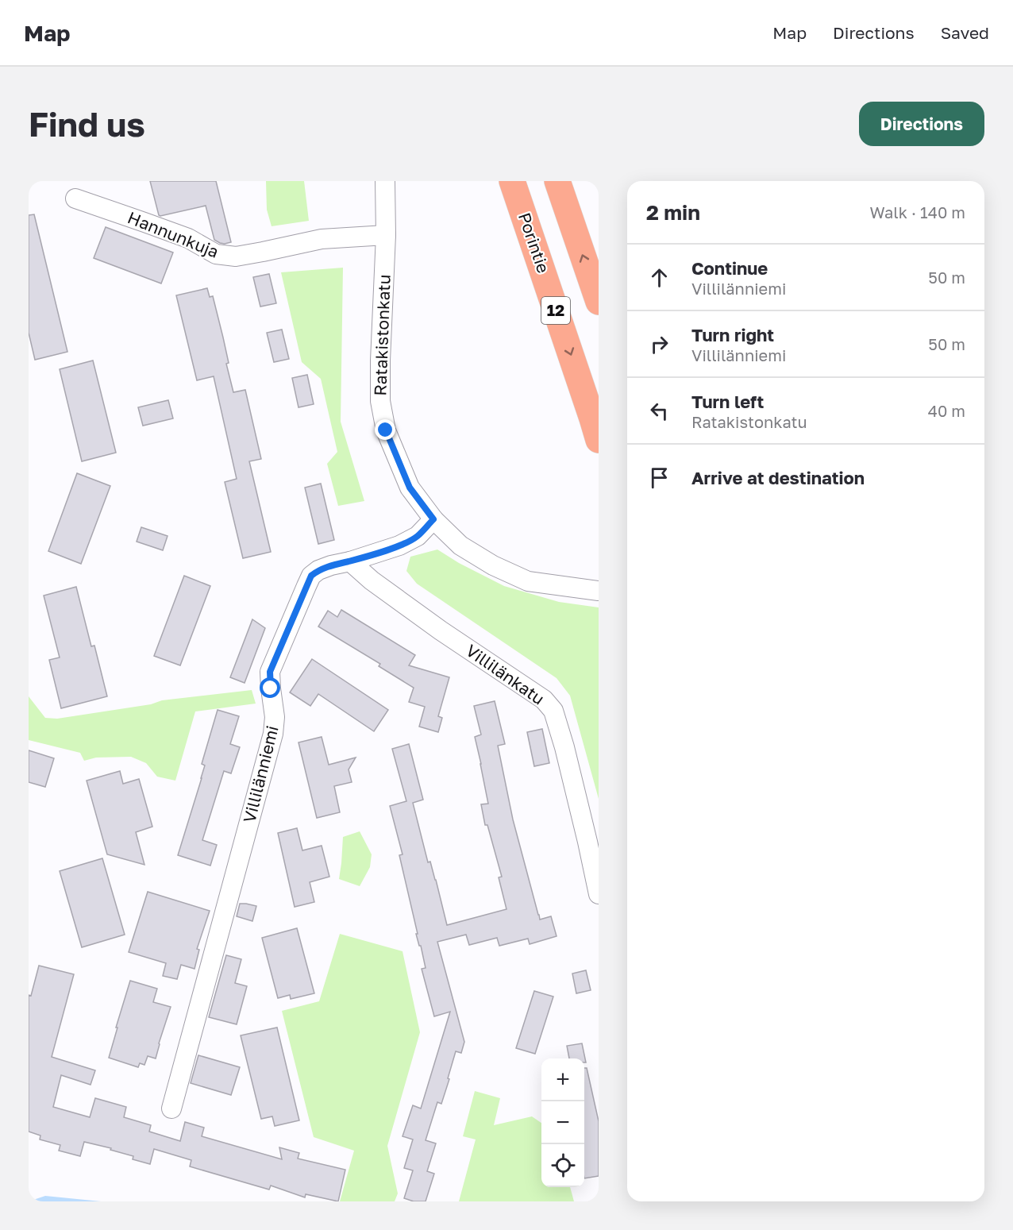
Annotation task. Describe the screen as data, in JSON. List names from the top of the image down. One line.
{"streets":{"highway":["Porintie","12"],"street":["Hannunkuja","Ratakistonkatu","Villilänkatu","Villilänniemi"]},"crossings":[["Hannunkuja","Ratakistonkatu"],["Ratakistonkatu","Villilänniemi"],["Villilänkatu","Villilänniemi"]],"page":{"header":"Map","nav":["Map","Directions","Saved"],"buttons":"Directions","title":"Find us","heading":["2 min","Walk · 140 m"],"list":[["Continue","Villilänniemi","50 m"],["Turn right","Villilänniemi","50 m"],["Turn left","Ratakistonkatu","40 m"],"Arrive at destination"],"map_buttons":["+","−"]}}
